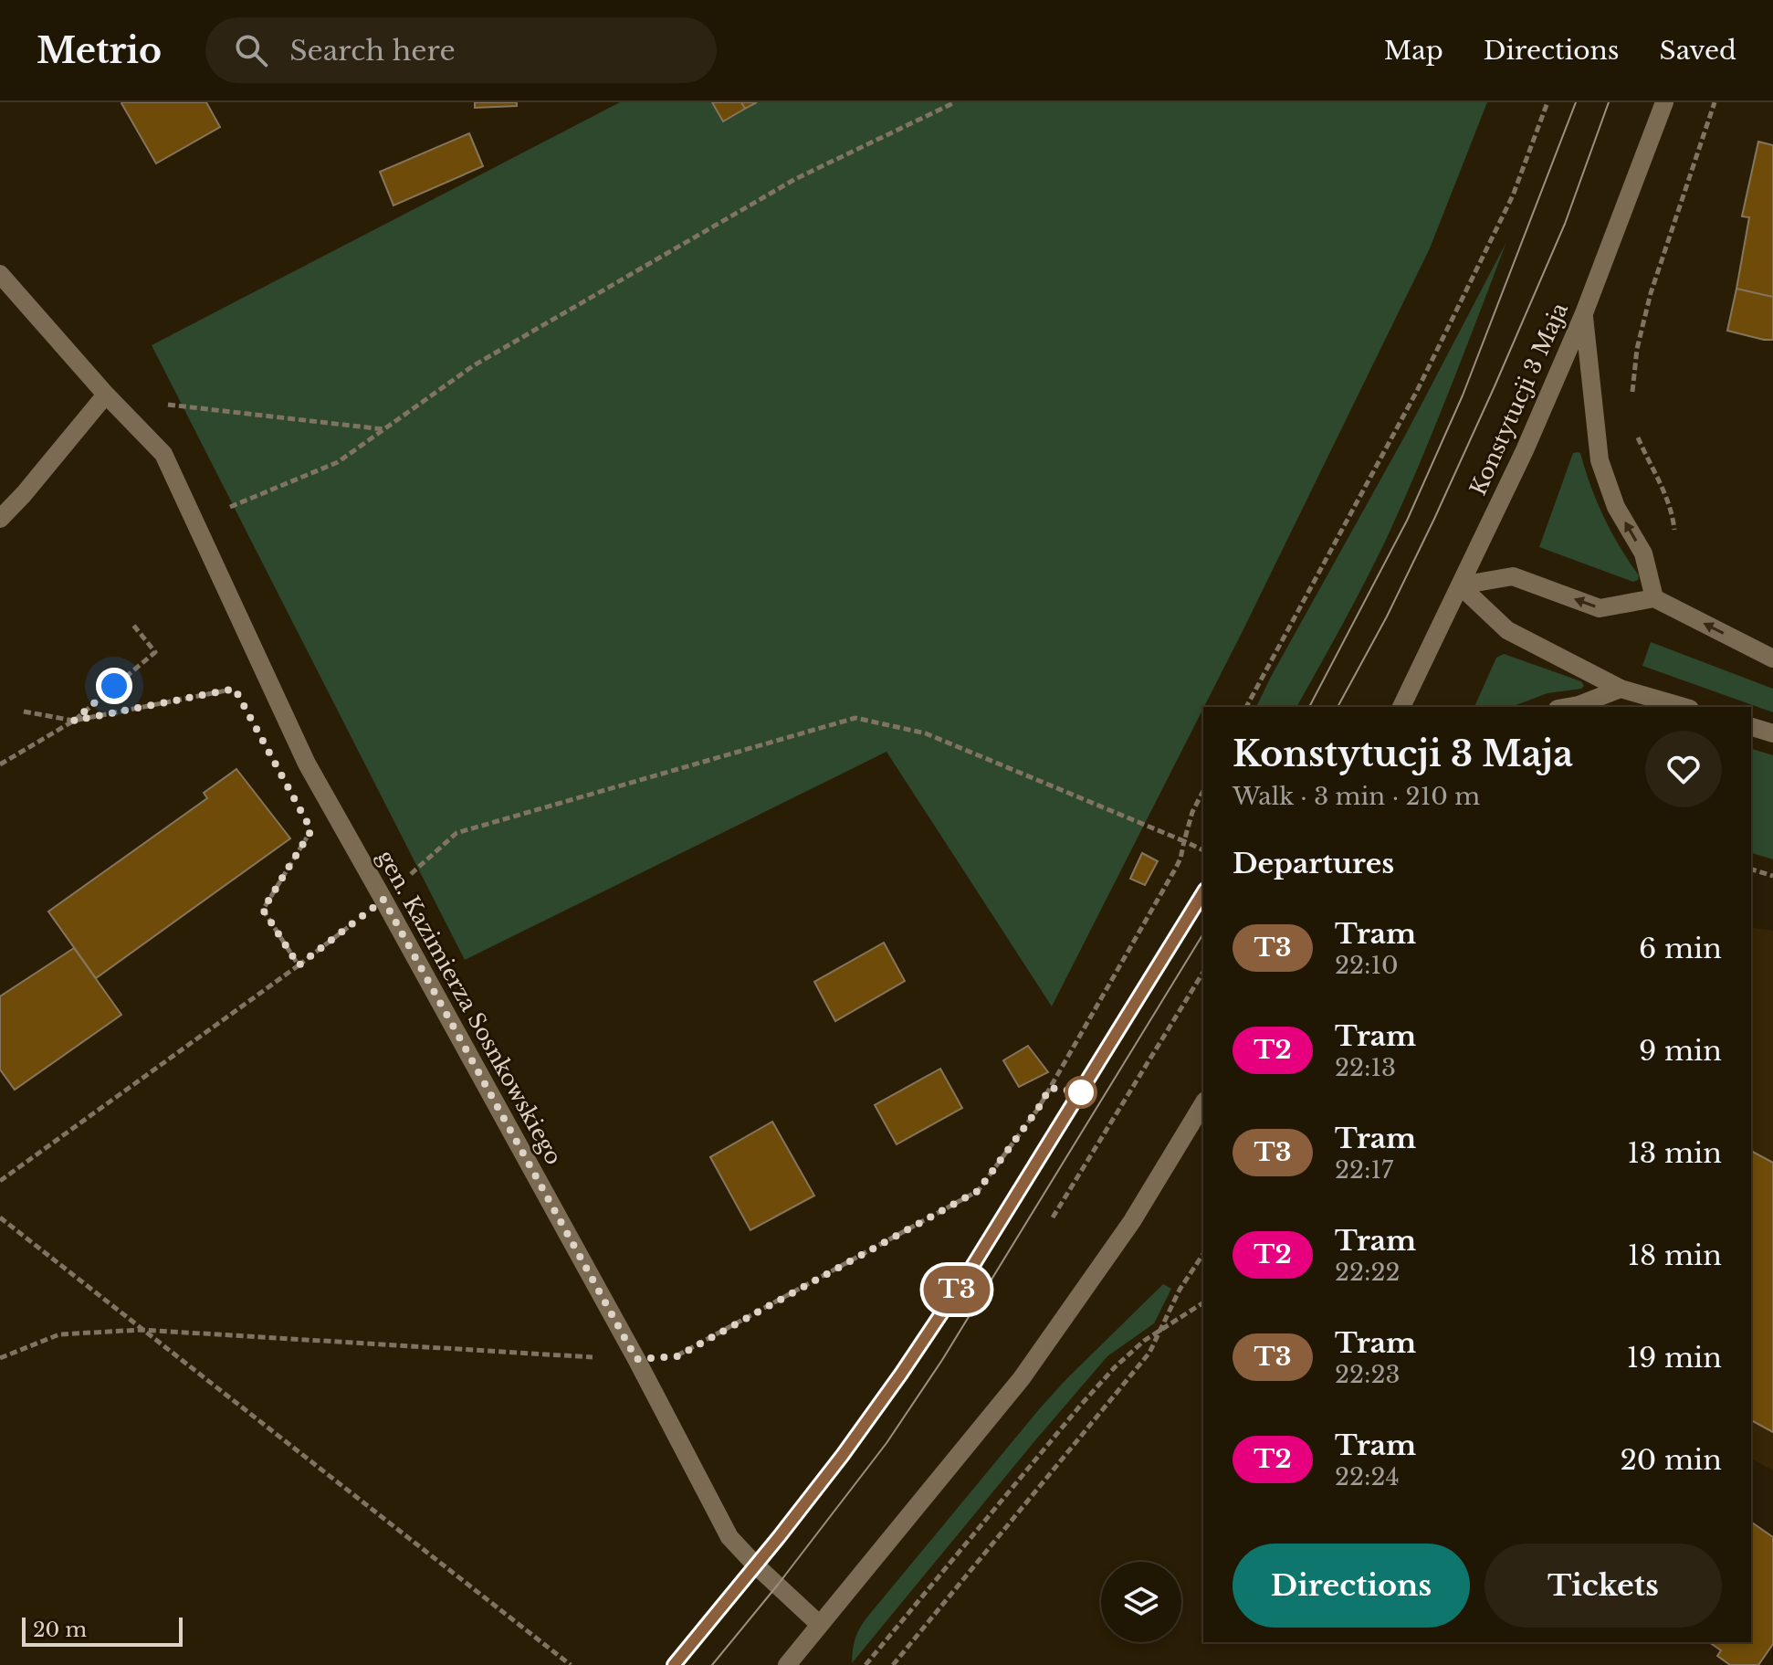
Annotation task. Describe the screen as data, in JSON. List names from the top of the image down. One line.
{"streets":{"street":["Konstytucji 3 Maja","gen. Kazimierza Sosnkowskiego"]},"lines":["tram line T3"],"scale_bar":"20 m","page":{"header":"Metrio","search":"Search here","nav":["Map","Directions","Saved"],"on_map":"T3","heading":[["Konstytucji 3 Maja","Walk · 3 min · 210 m"],"Departures"],"list":[{"mark":"T3","name":"Tram","note":"22:10","value":"6 min"},{"mark":"T2","name":"Tram","note":"22:13","value":"9 min"},{"mark":"T3","name":"Tram","note":"22:17","value":"13 min"},{"mark":"T2","name":"Tram","note":"22:22","value":"18 min"},{"mark":"T3","name":"Tram","note":"22:23","value":"19 min"},{"mark":"T2","name":"Tram","note":"22:24","value":"20 min"}],"buttons":["Directions","Tickets"],"scale":"20 m"}}
